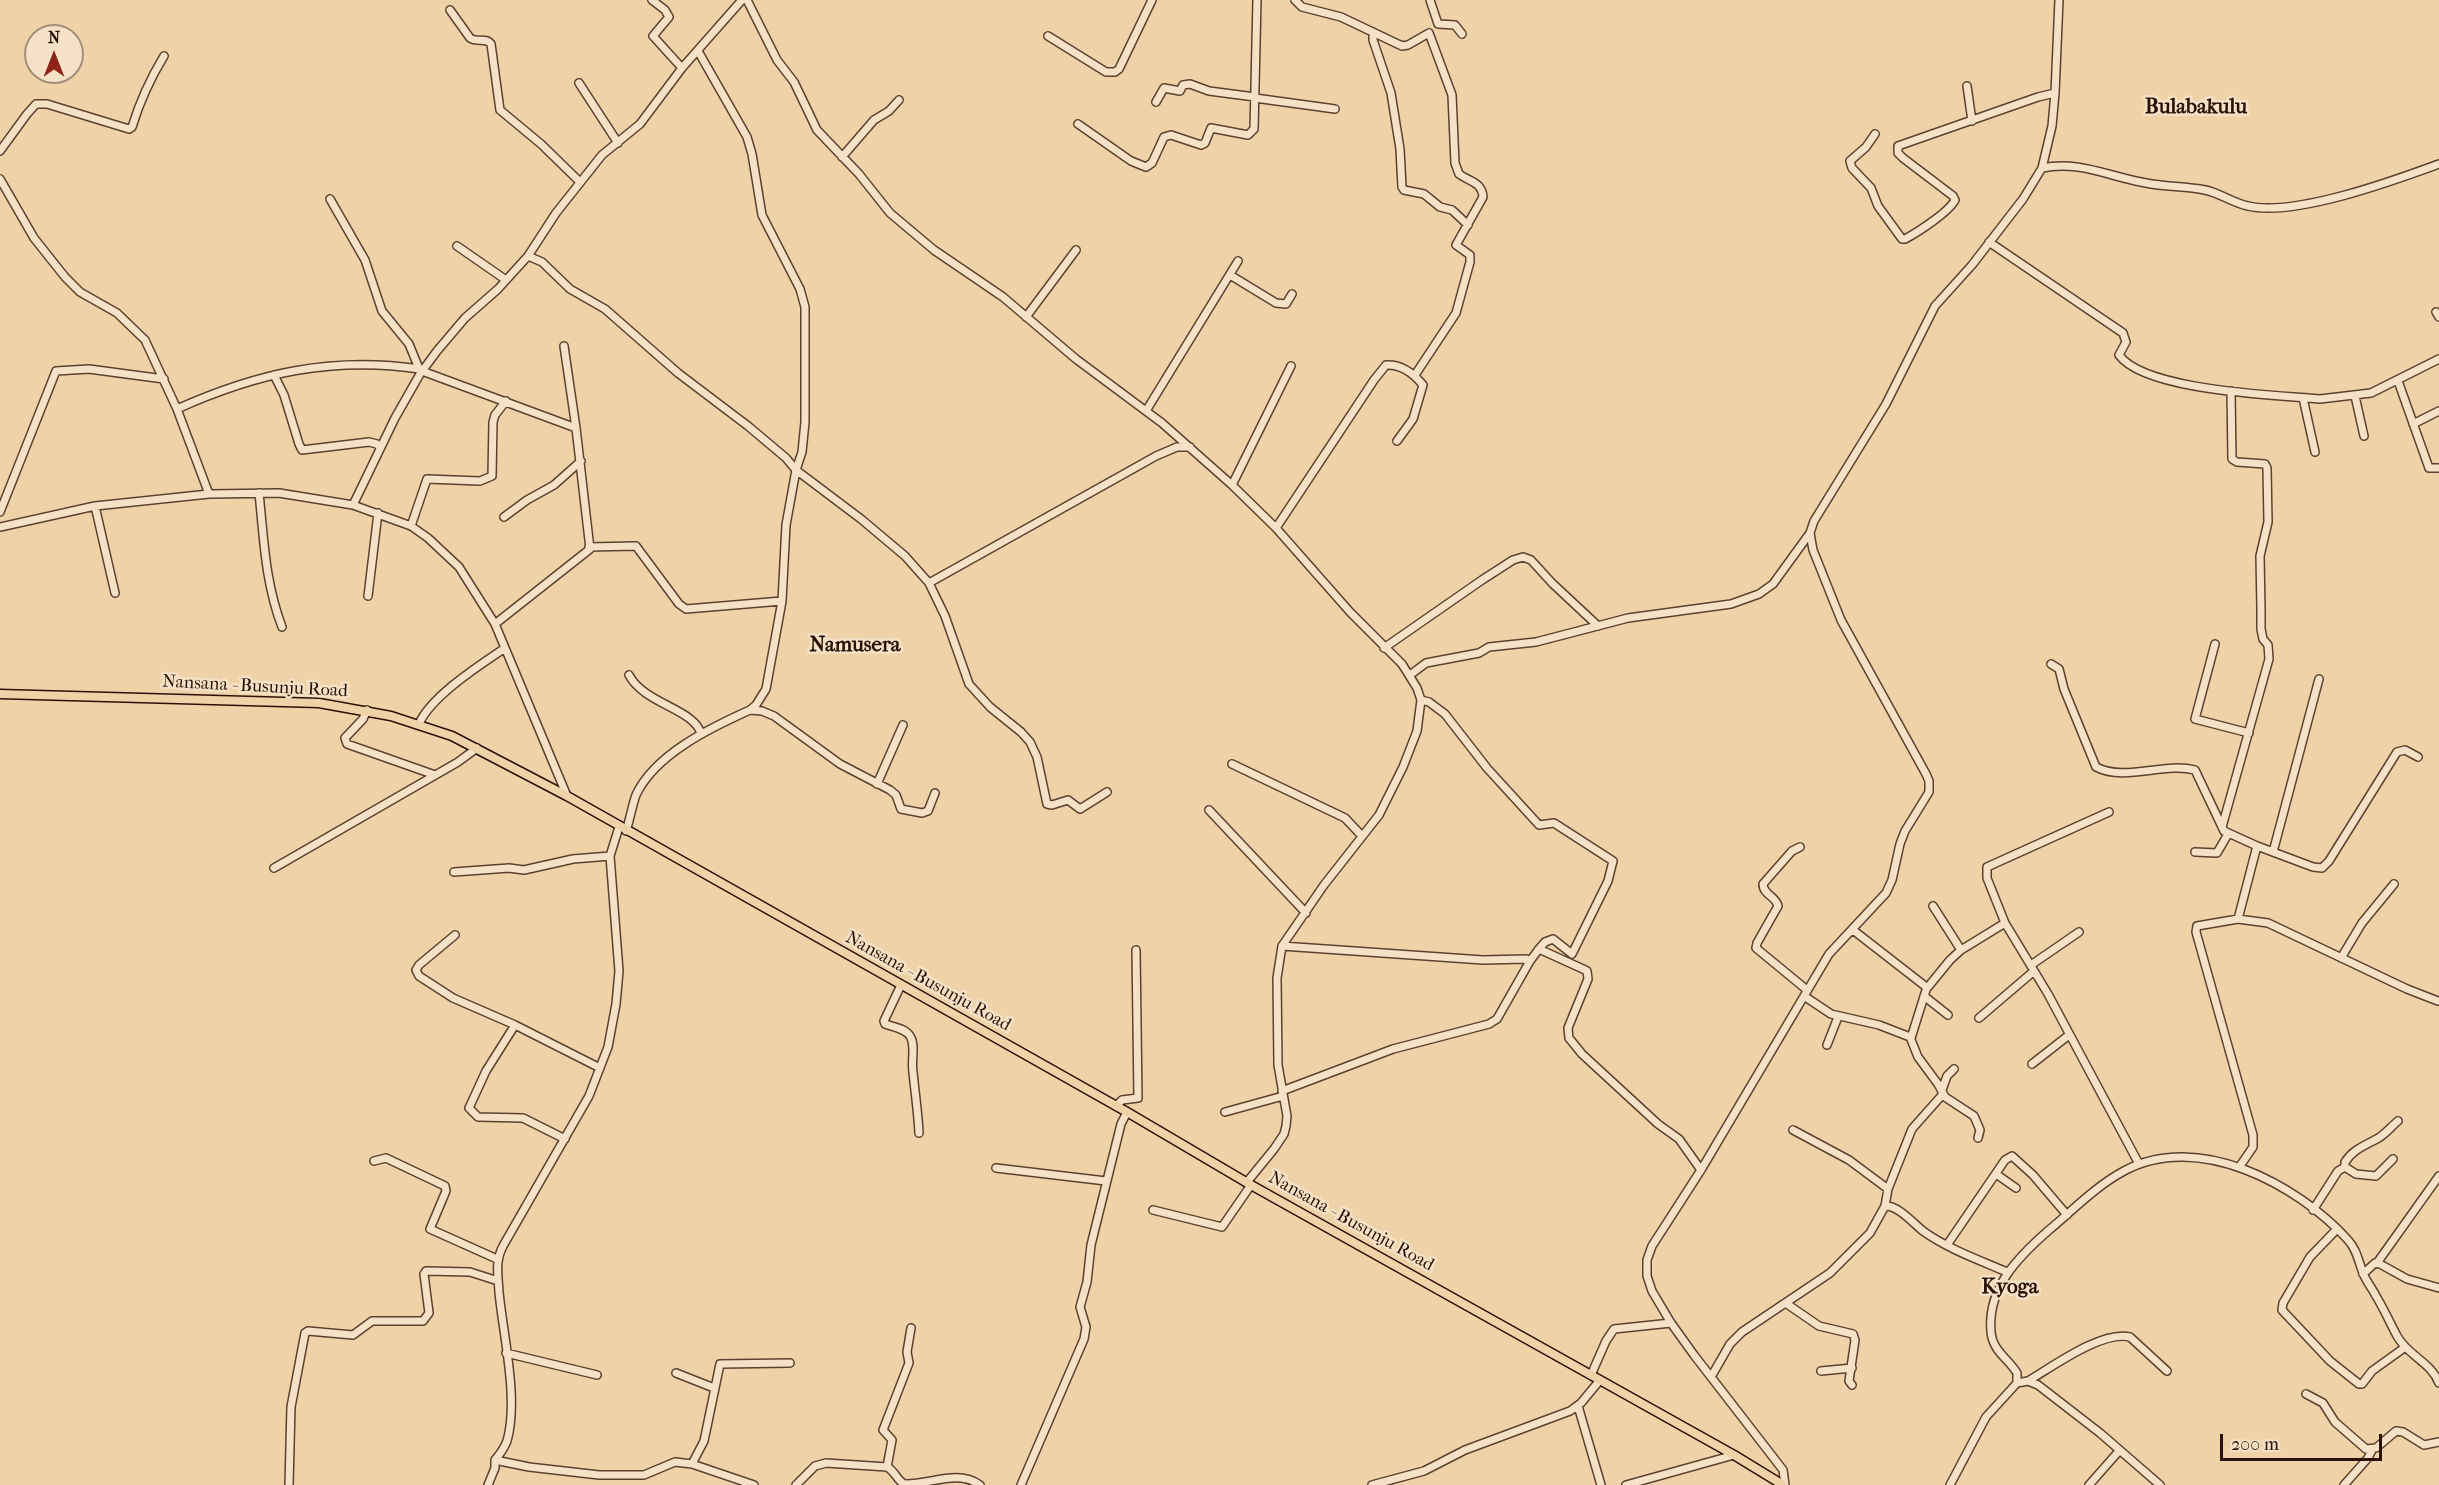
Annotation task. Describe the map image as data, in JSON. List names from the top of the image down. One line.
{"streets":{"main road":["Nansana - Busunju Road"]},"districts":["Bulabakulu","Namusera","Kyoga"],"scale_bar":"200 m","north":"top"}
